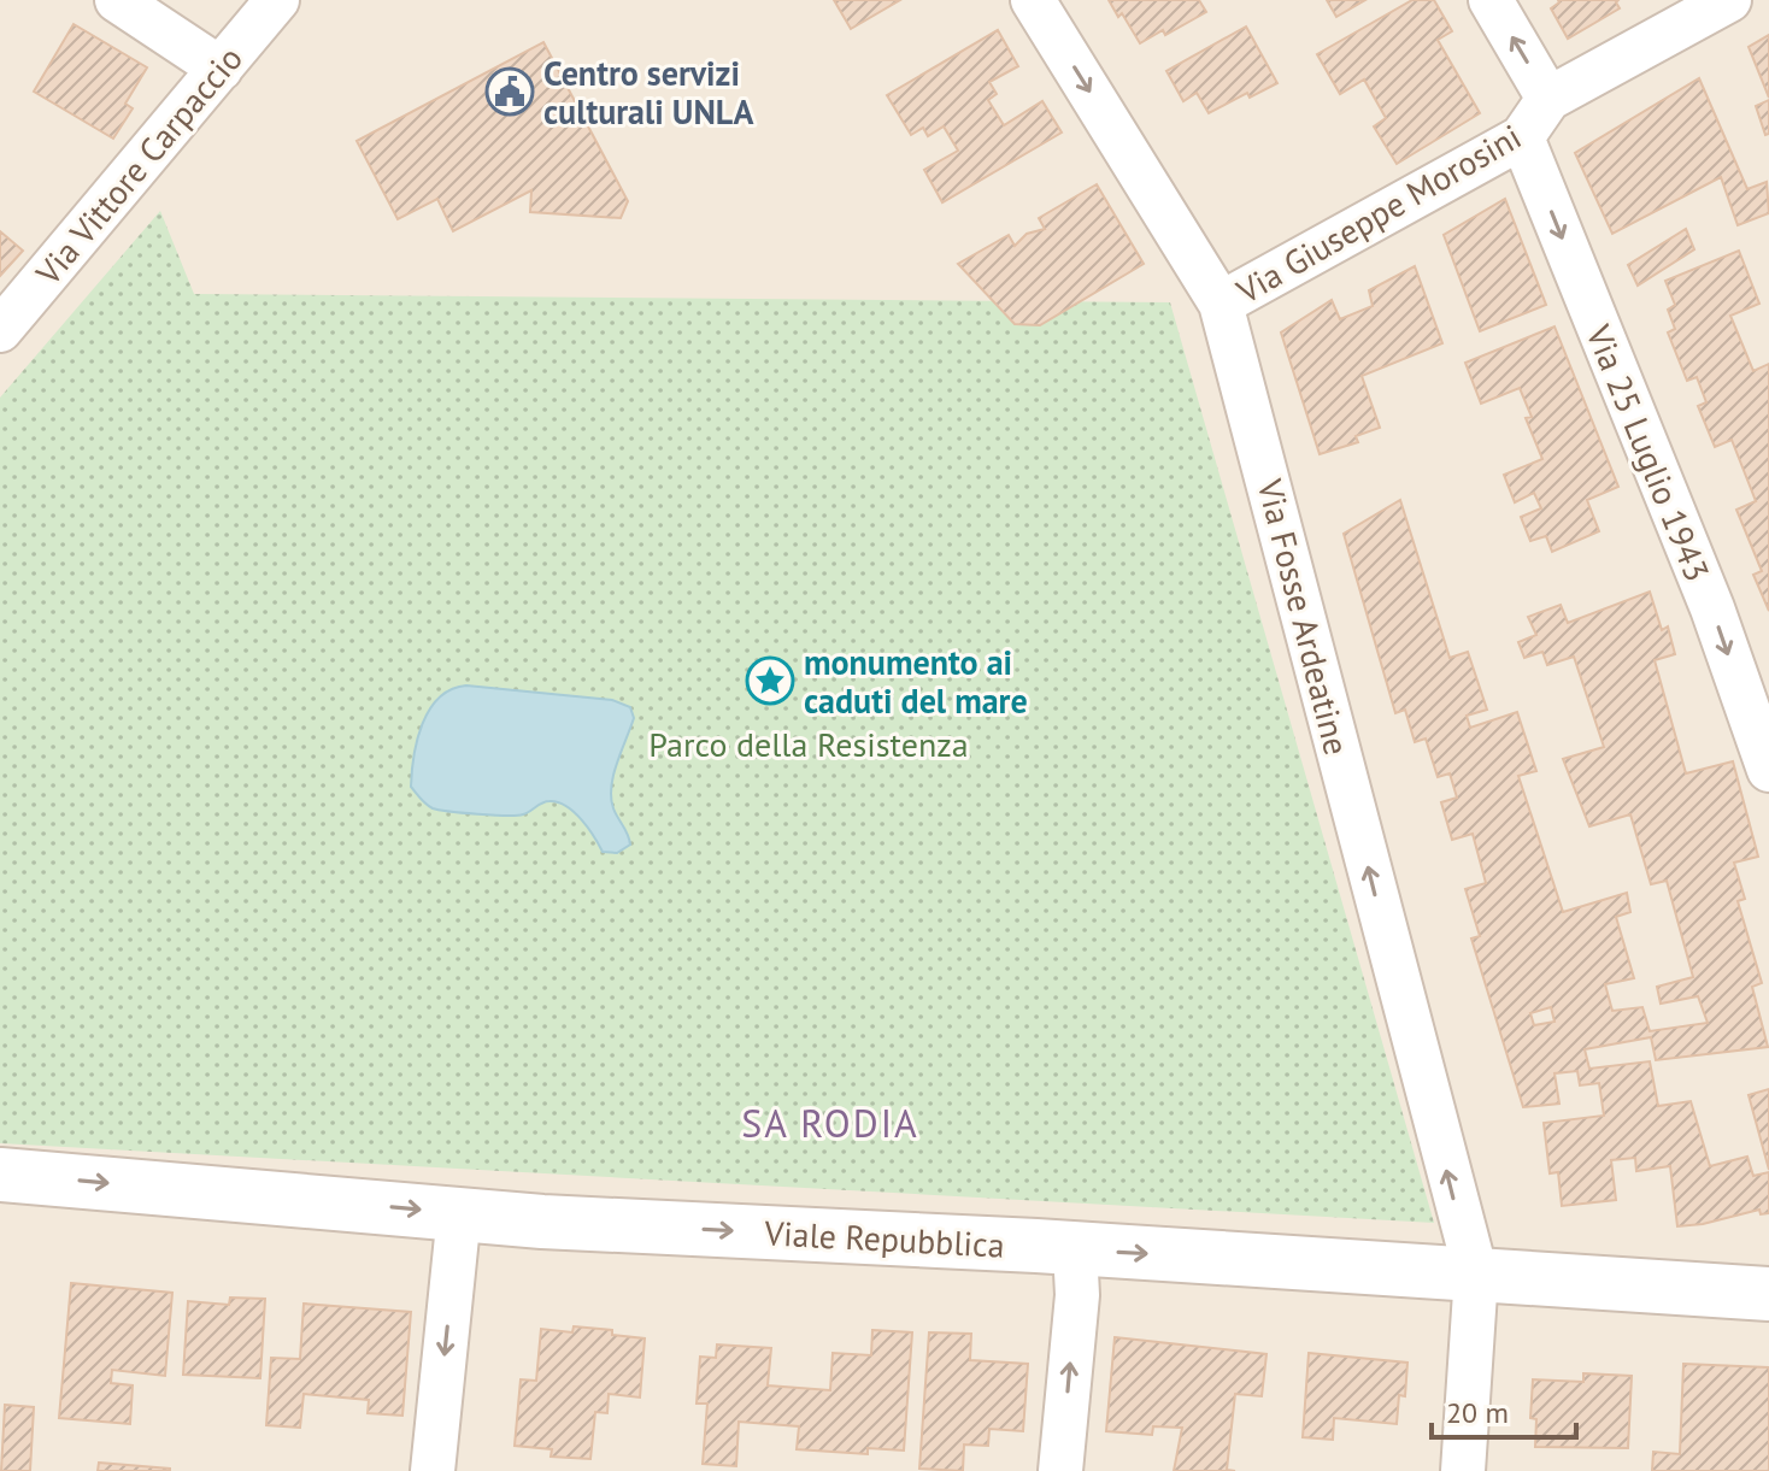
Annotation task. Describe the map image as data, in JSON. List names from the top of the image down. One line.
{"streets":{"street":["Via Vittore Carpaccio","Via Giuseppe Morosini","Via 25 Luglio 1943","Via Fosse Ardeatine","Viale Repubblica"]},"crossings":[["Via Giuseppe Morosini","Via 25 Luglio 1943"],["Via Giuseppe Morosini","Via Fosse Ardeatine"],["Via Fosse Ardeatine","Viale Repubblica"]],"one_way":["Via 25 Luglio 1943","Viale Repubblica"],"districts":["SA RODIA"],"parks":["Parco della Resistenza"],"places":{"public building":["Centro servizi culturali UNLA"],"place":["monumento ai caduti del mare"]},"scale_bar":"20 m"}
